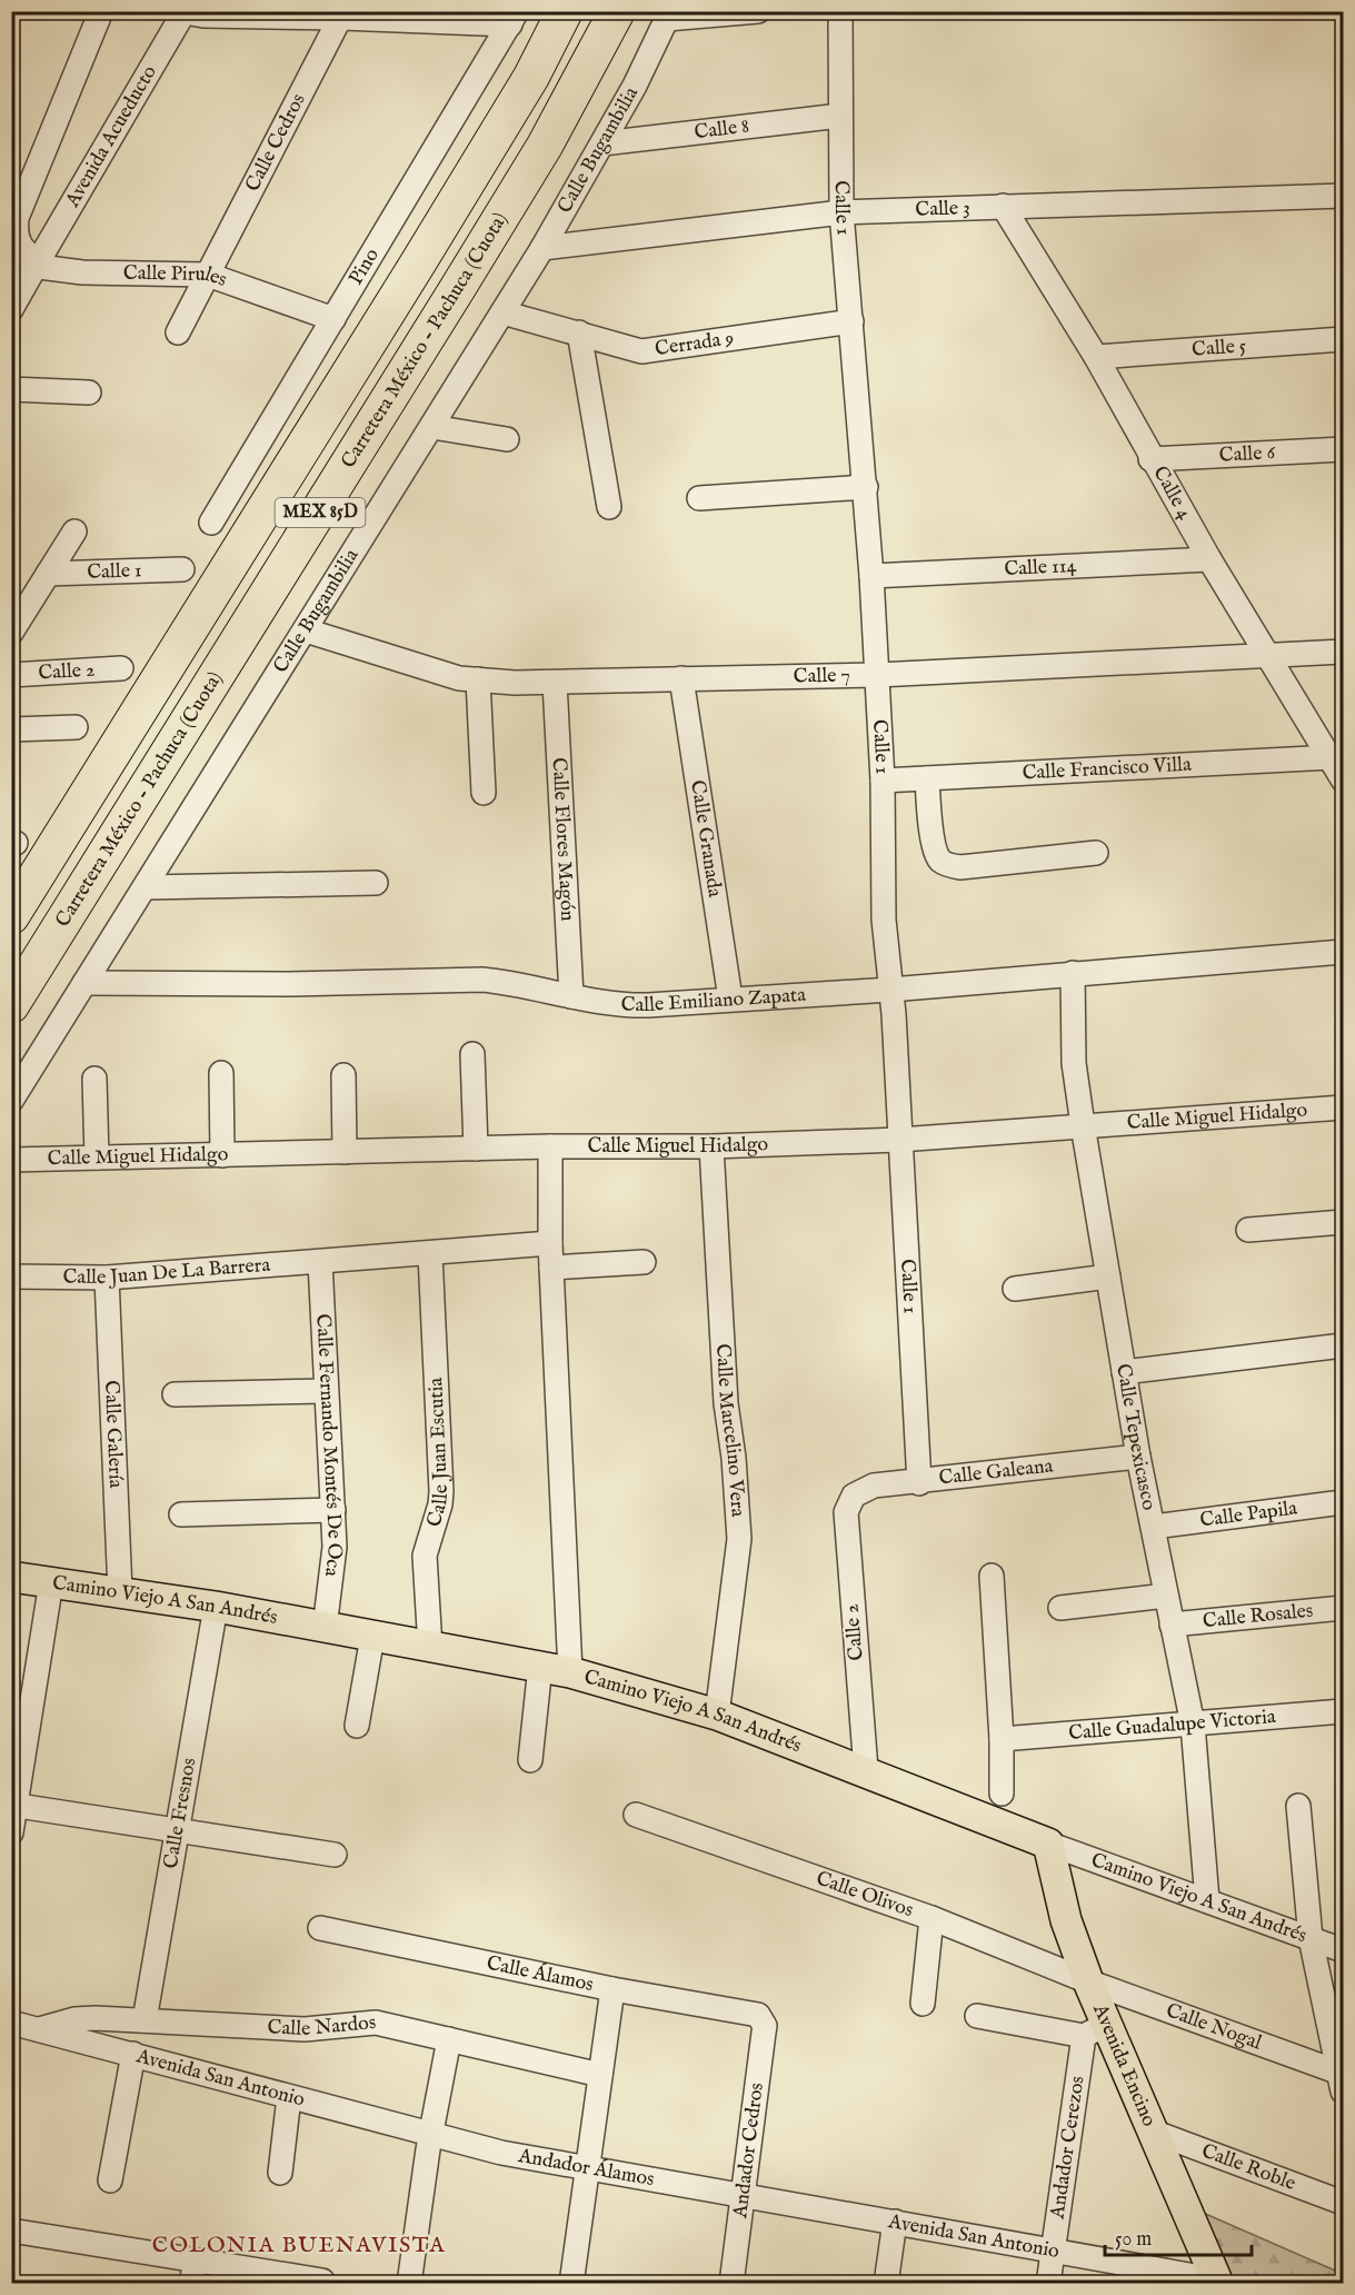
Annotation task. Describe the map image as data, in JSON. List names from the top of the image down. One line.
{"streets":{"highway":["Carretera México - Pachuca (Cuota)","MEX 85D"],"main road":["Camino Viejo A San Andrés","Avenida Encino"],"street":["Calle 8","Avenida Acueducto","Calle Cedros","Calle Bugambilia","Calle 1","Calle 3","Pino","Calle Pirules","Cerrada 9","Calle 5","Calle 6","Calle 4","Calle 114","Calle 2","Calle 7","Calle Francisco Villa","Calle Granada","Calle Flores Magón","Calle Emiliano Zapata","Calle Miguel Hidalgo","Calle Juan De La Barrera","Calle Marcelino Vera","Calle Galería","Calle Tepexicasco","Calle Fernando Montés De Oca","Calle Juan Escutia","Calle Galeana","Calle Papila","Calle Rosales","Calle Guadalupe Victoria","Calle Fresnos","Calle Olivos","Calle Álamos","Calle Nardos","Calle Nogal","Avenida San Antonio","Andador Cerezos","Andador Cedros","Andador Álamos","Calle Roble"]},"crossings":[["Calle 8","Calle Bugambilia"],["Calle 8","Calle 1"],["Avenida Acueducto","Calle Pirules"],["Calle Cedros","Calle Pirules"],["Calle Bugambilia","Calle 3"],["Calle Bugambilia","Cerrada 9"],["Calle Bugambilia","Calle 7"],["Calle Bugambilia","Calle Emiliano Zapata"],["Calle 1","Calle 3"],["Calle 1","Cerrada 9"],["Calle 1","Calle 114"],["Calle 1","Calle 7"],["Calle 1","Calle Francisco Villa"],["Calle 1","Calle Emiliano Zapata"],["Calle 1","Calle Miguel Hidalgo"],["Calle 1","Calle Galeana"],["Calle 3","Calle 4"],["Pino","Calle Pirules"],["Calle 5","Calle 4"],["Calle 6","Calle 4"],["Calle 4","Calle 114"],["Calle 4","Calle 7"],["Calle 4","Calle Francisco Villa"],["Calle 2","Calle Galeana"],["Calle 2","Camino Viejo A San Andrés"],["Calle 7","Calle Granada"],["Calle 7","Calle Flores Magón"],["Calle Granada","Calle Emiliano Zapata"],["Calle Flores Magón","Calle Emiliano Zapata"],["Calle Emiliano Zapata","Calle Tepexicasco"],["Calle Miguel Hidalgo","Calle Marcelino Vera"],["Calle Miguel Hidalgo","Calle Tepexicasco"],["Calle Juan De La Barrera","Calle Galería"],["Calle Juan De La Barrera","Calle Fernando Montés De Oca"],["Calle Juan De La Barrera","Calle Juan Escutia"],["Calle Marcelino Vera","Camino Viejo A San Andrés"],["Calle Galería","Camino Viejo A San Andrés"],["Calle Tepexicasco","Calle Galeana"],["Calle Tepexicasco","Calle Papila"],["Calle Tepexicasco","Camino Viejo A San Andrés"],["Calle Tepexicasco","Calle Rosales"],["Calle Tepexicasco","Calle Guadalupe Victoria"],["Calle Fernando Montés De Oca","Camino Viejo A San Andrés"],["Calle Juan Escutia","Camino Viejo A San Andrés"],["Camino Viejo A San Andrés","Calle Fresnos"],["Camino Viejo A San Andrés","Avenida Encino"],["Calle Fresnos","Calle Nardos"],["Calle Olivos","Calle Nogal"],["Calle Olivos","Avenida Encino"],["Calle Álamos","Andador Cedros"],["Calle Nardos","Avenida San Antonio"],["Calle Nogal","Avenida Encino"],["Avenida Encino","Avenida San Antonio"],["Avenida Encino","Andador Cerezos"],["Avenida Encino","Calle Roble"],["Avenida San Antonio","Andador Cerezos"],["Avenida San Antonio","Andador Cedros"],["Avenida San Antonio","Andador Álamos"],["Andador Cedros","Andador Álamos"]],"districts":["COLONIA BUENAVISTA"],"scale_bar":"50 m"}
